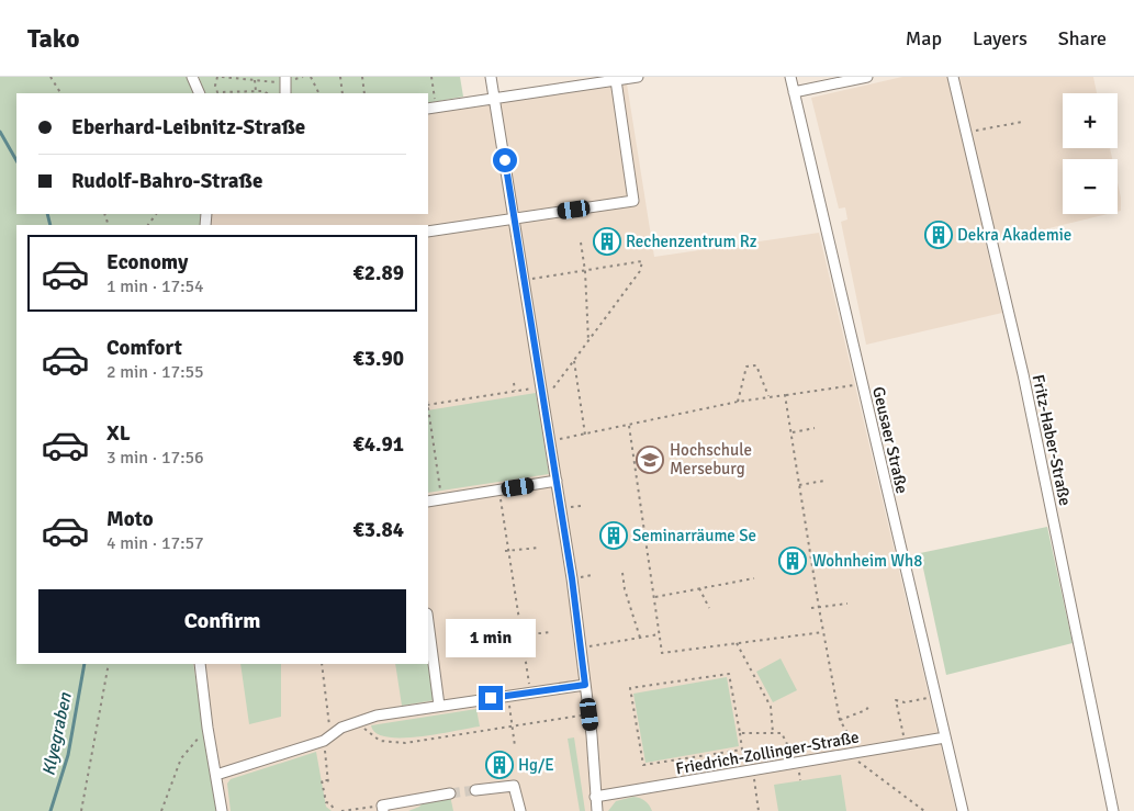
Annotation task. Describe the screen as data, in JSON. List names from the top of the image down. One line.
{"streets":{"street":["Geusaer Straße","Fritz-Haber-Straße","Friedrich-Zollinger-Straße"]},"crossings":[["Geusaer Straße","Friedrich-Zollinger-Straße"]],"water":["Klyegraben"],"places":{"building":["Dekra Akademie","Rechenzentrum Rz","Seminarräume Se","Wohnheim Wh8","Hg/E"],"school or university":["Hochschule Merseburg"]},"page":{"header":"Tako","nav":["Map","Layers","Share"],"map_buttons":["+","−"],"banner":["Eberhard-Leibnitz-Straße","Rudolf-Bahro-Straße"],"list":[{"name":"Economy","note":"1 min · 17:54","value":"€2.89"},{"name":"Comfort","note":"2 min · 17:55","value":"€3.90"},{"name":"XL","note":"3 min · 17:56","value":"€4.91"},{"name":"Moto","note":"4 min · 17:57","value":"€3.84"}],"buttons":"Confirm","bubble":"1 min"}}
